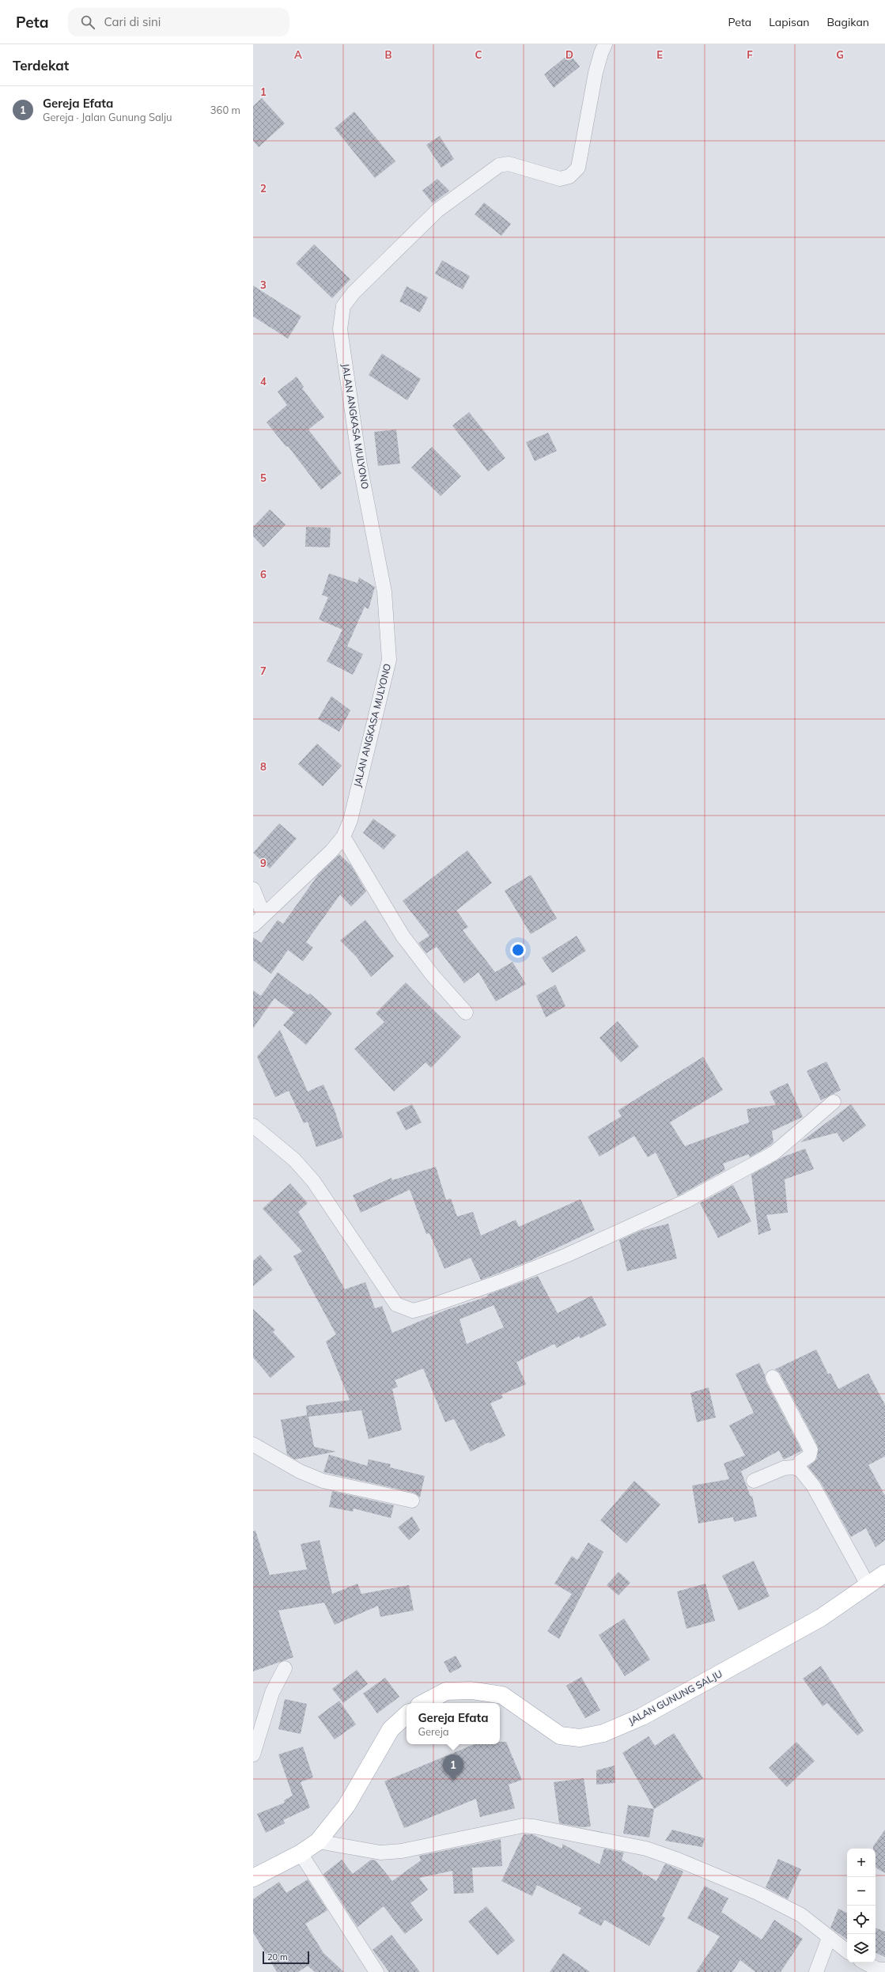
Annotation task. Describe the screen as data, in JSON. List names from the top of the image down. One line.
{"streets":{"main road":["JALAN GUNUNG SALJU"],"street":["JALAN ANGKASA MULYONO"]},"scale_bar":"20 m","page":{"header":"Peta","search":"Cari di sini","nav":["Peta","Lapisan","Bagikan"],"heading":"Terdekat","list":[{"mark":"1","name":"Gereja Efata","note":"Gereja · Jalan Gunung Salju","value":"360 m"}],"popup":["Gereja Efata","Gereja"],"pins":"1","map_buttons":["+","−"],"scale":"20 m"},"grid":{"columns":["A","B","C","D","E","F","G"],"rows":["1","2","3","4","5","6","7","8","9"]}}
